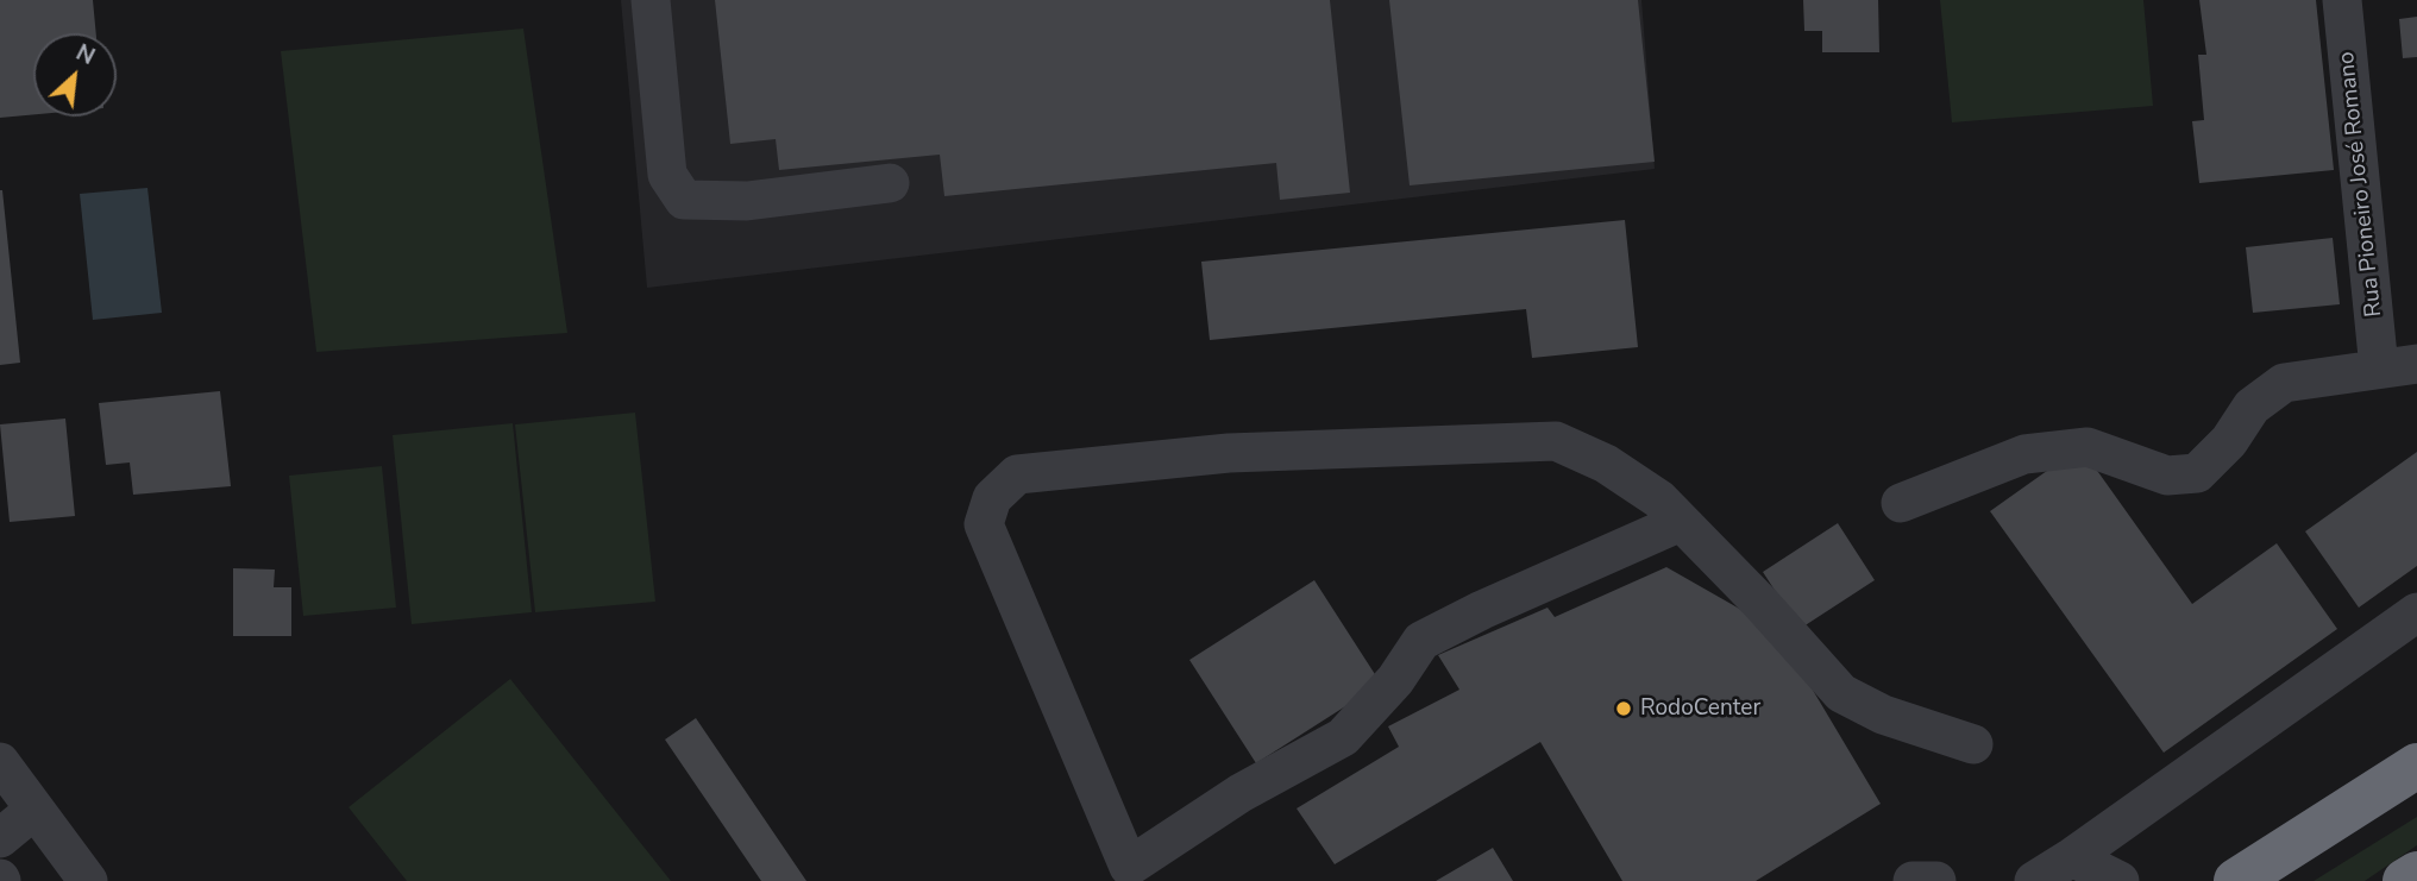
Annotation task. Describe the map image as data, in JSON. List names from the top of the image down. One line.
{"streets":{"street":["Rua Pioneiro José Romano"]},"places":["RodoCenter"],"north":"top right"}
